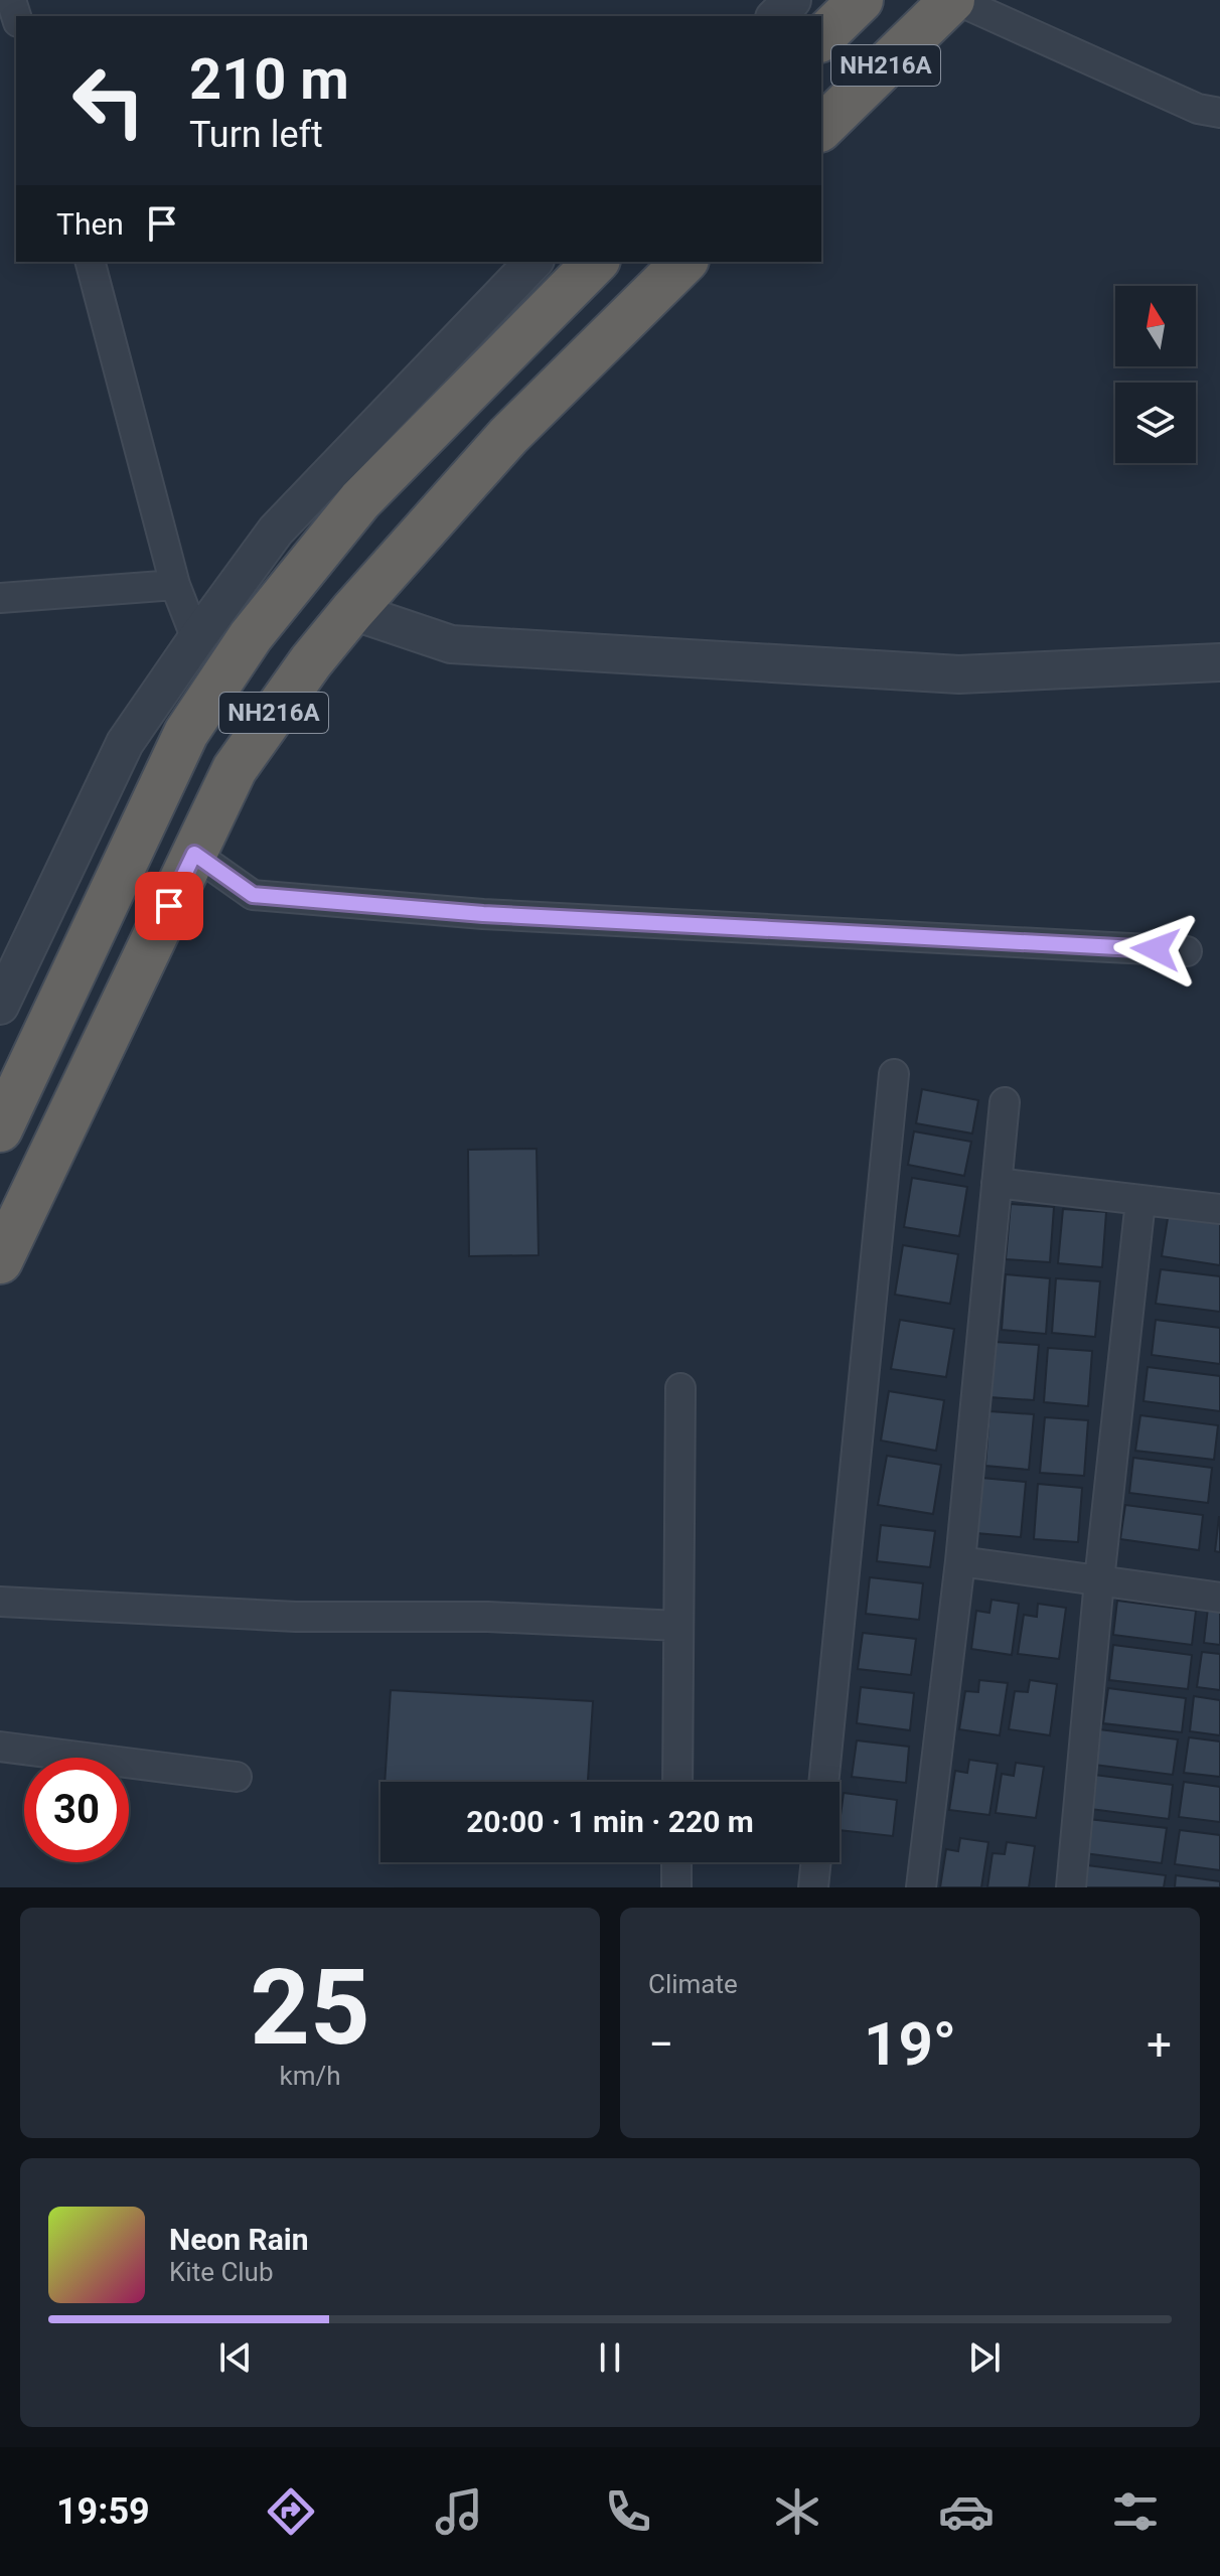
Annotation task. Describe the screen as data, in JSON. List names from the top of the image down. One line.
{"streets":{"highway":["NH216A"]},"north":"top","page":{"turn":["210 m","Turn left"],"then":"Then","limit":"30","trip":"20:00 · 1 min · 220 m","tile":[["25","km/h"],"Climate"],"heat":["−","19°","+"],"song":["Neon Rain","Kite Club"],"tabs":"19:59"}}
